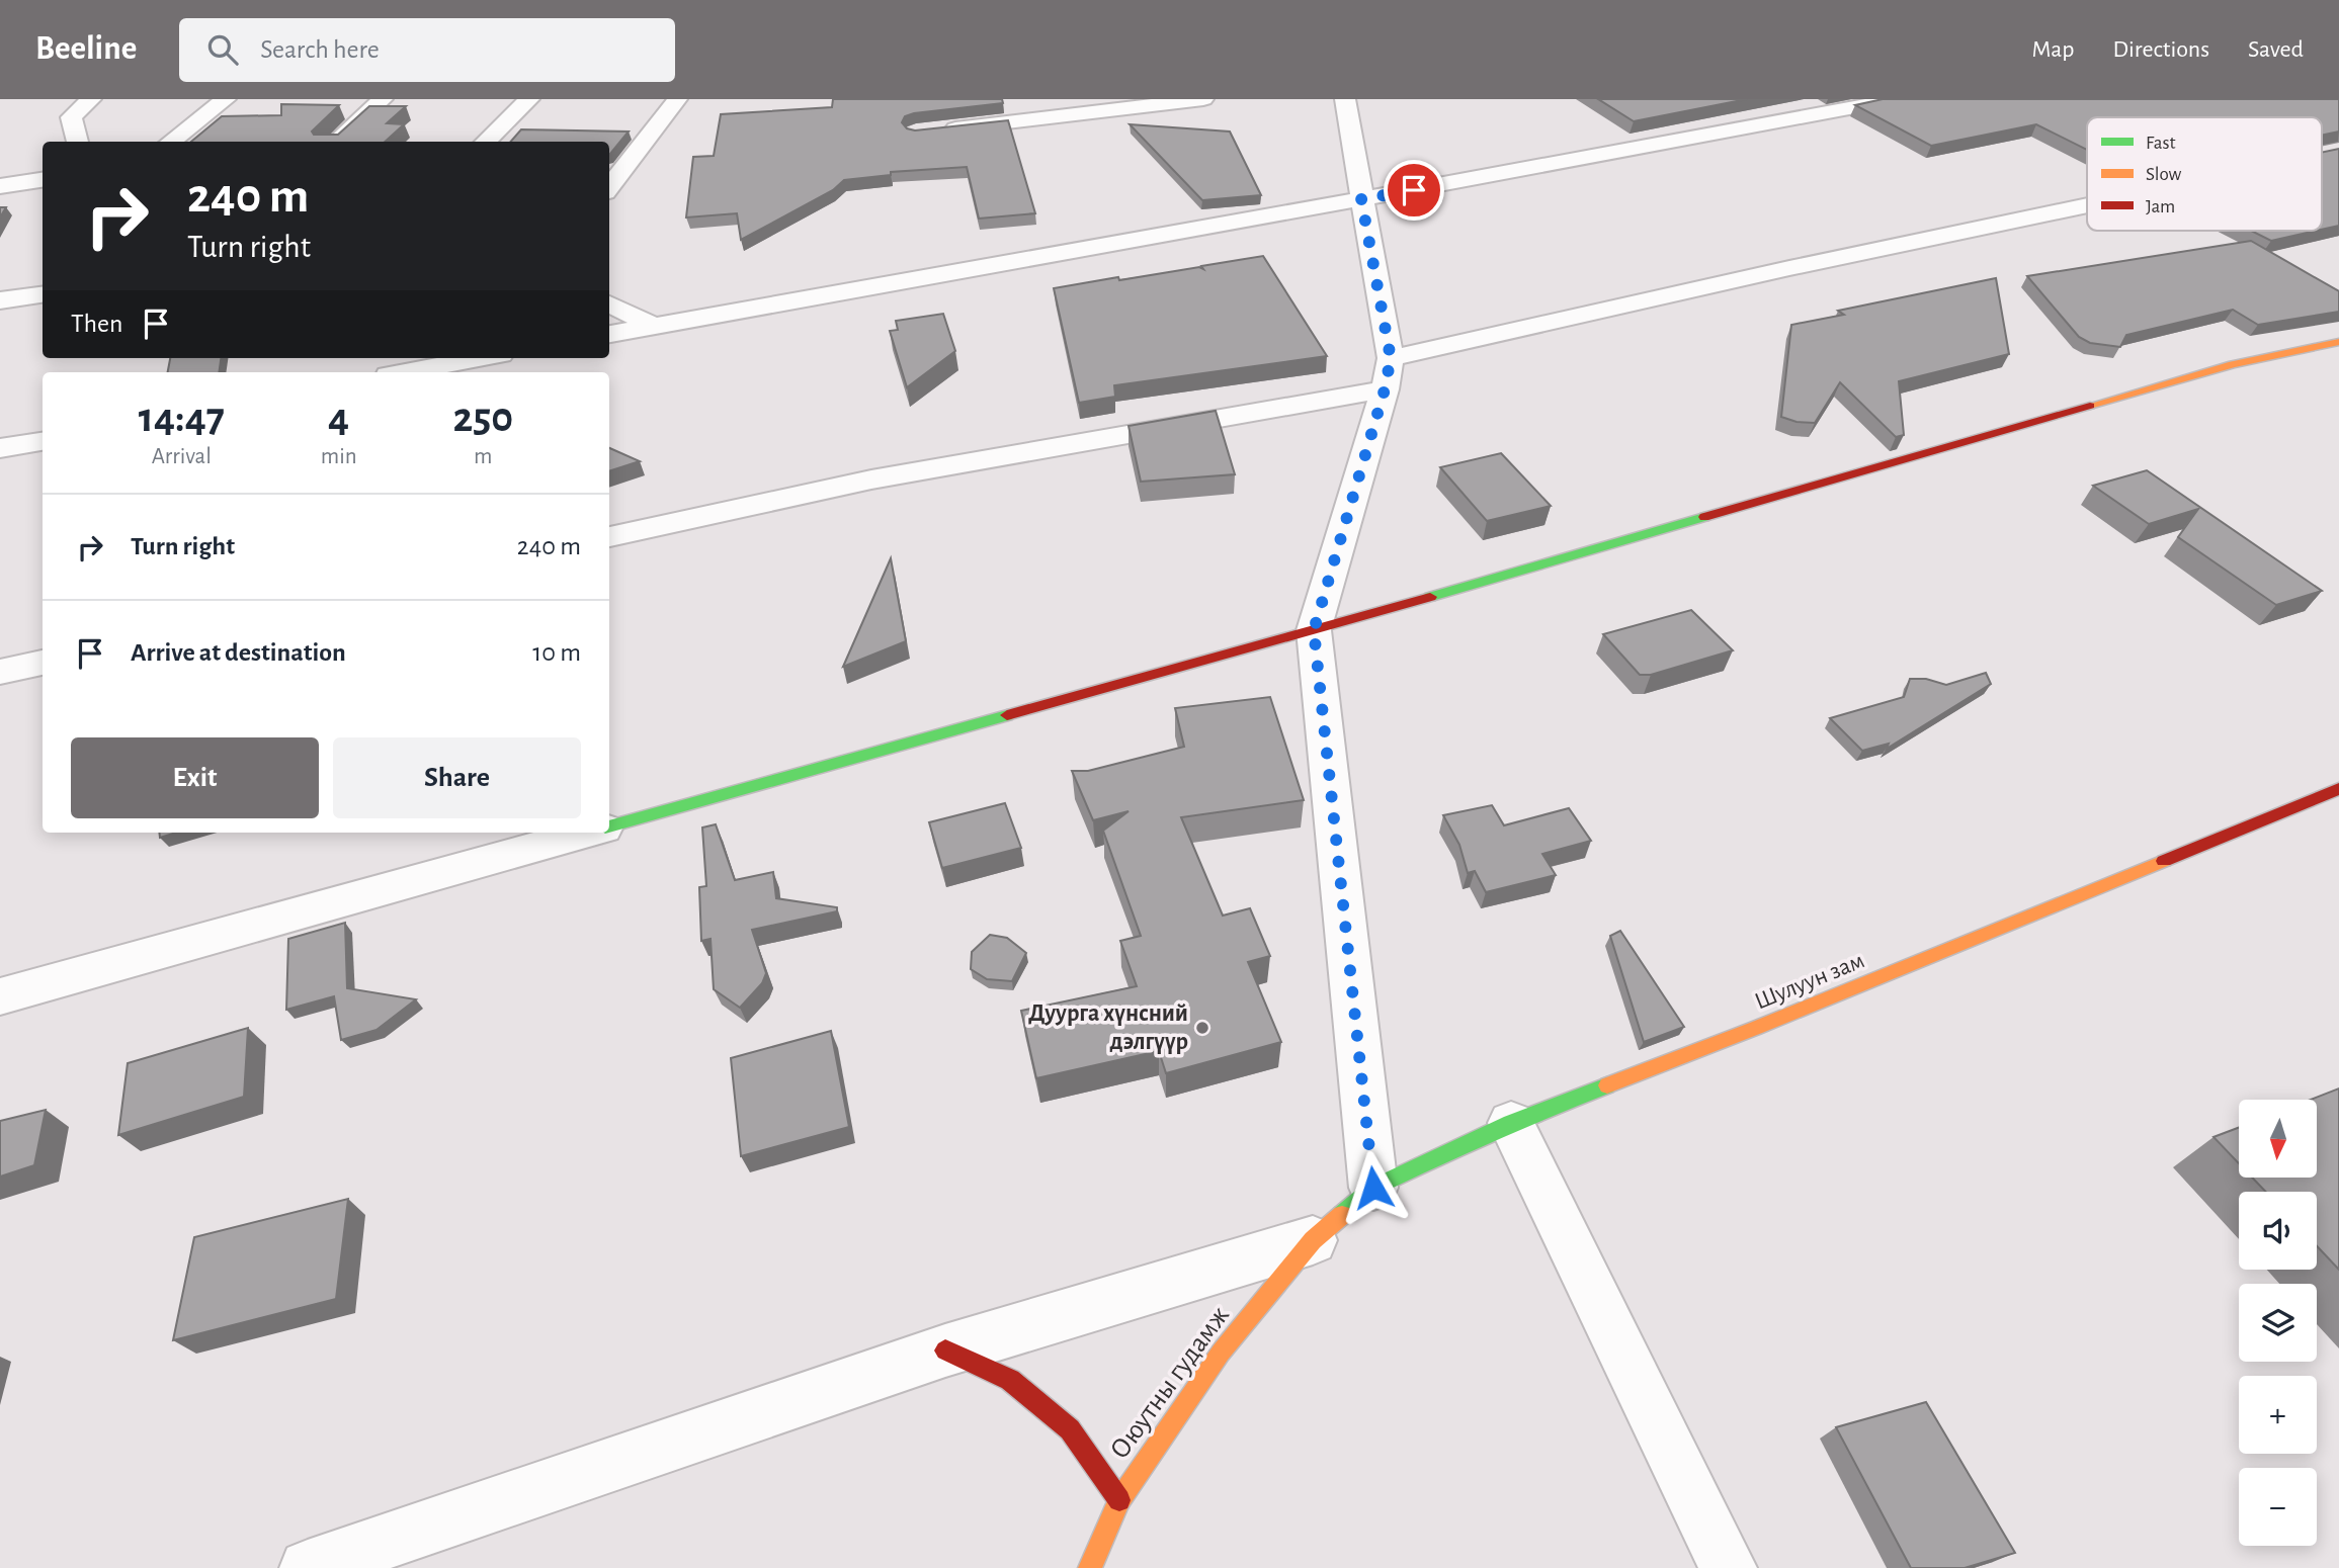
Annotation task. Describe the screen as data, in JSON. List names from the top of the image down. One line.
{"streets":{"street":["Шулуун зам","Оюутны гудамж"]},"crossings":[["Шулуун зам","Оюутны гудамж"]],"places":["Дуурга хүнсний дэлгүүр"],"legend":["Fast","Slow","Jam"],"north":"bottom","page":{"header":"Beeline","search":"Search here","nav":["Map","Directions","Saved"],"turn":["240 m","Turn right"],"then":"Then","eta":["14:47","Arrival","4","min","250","m"],"list":[{"name":"Turn right","value":"240 m"},{"name":"Arrive at destination","value":"10 m"}],"buttons":["Exit","Share"],"map_buttons":["+","−"]}}
